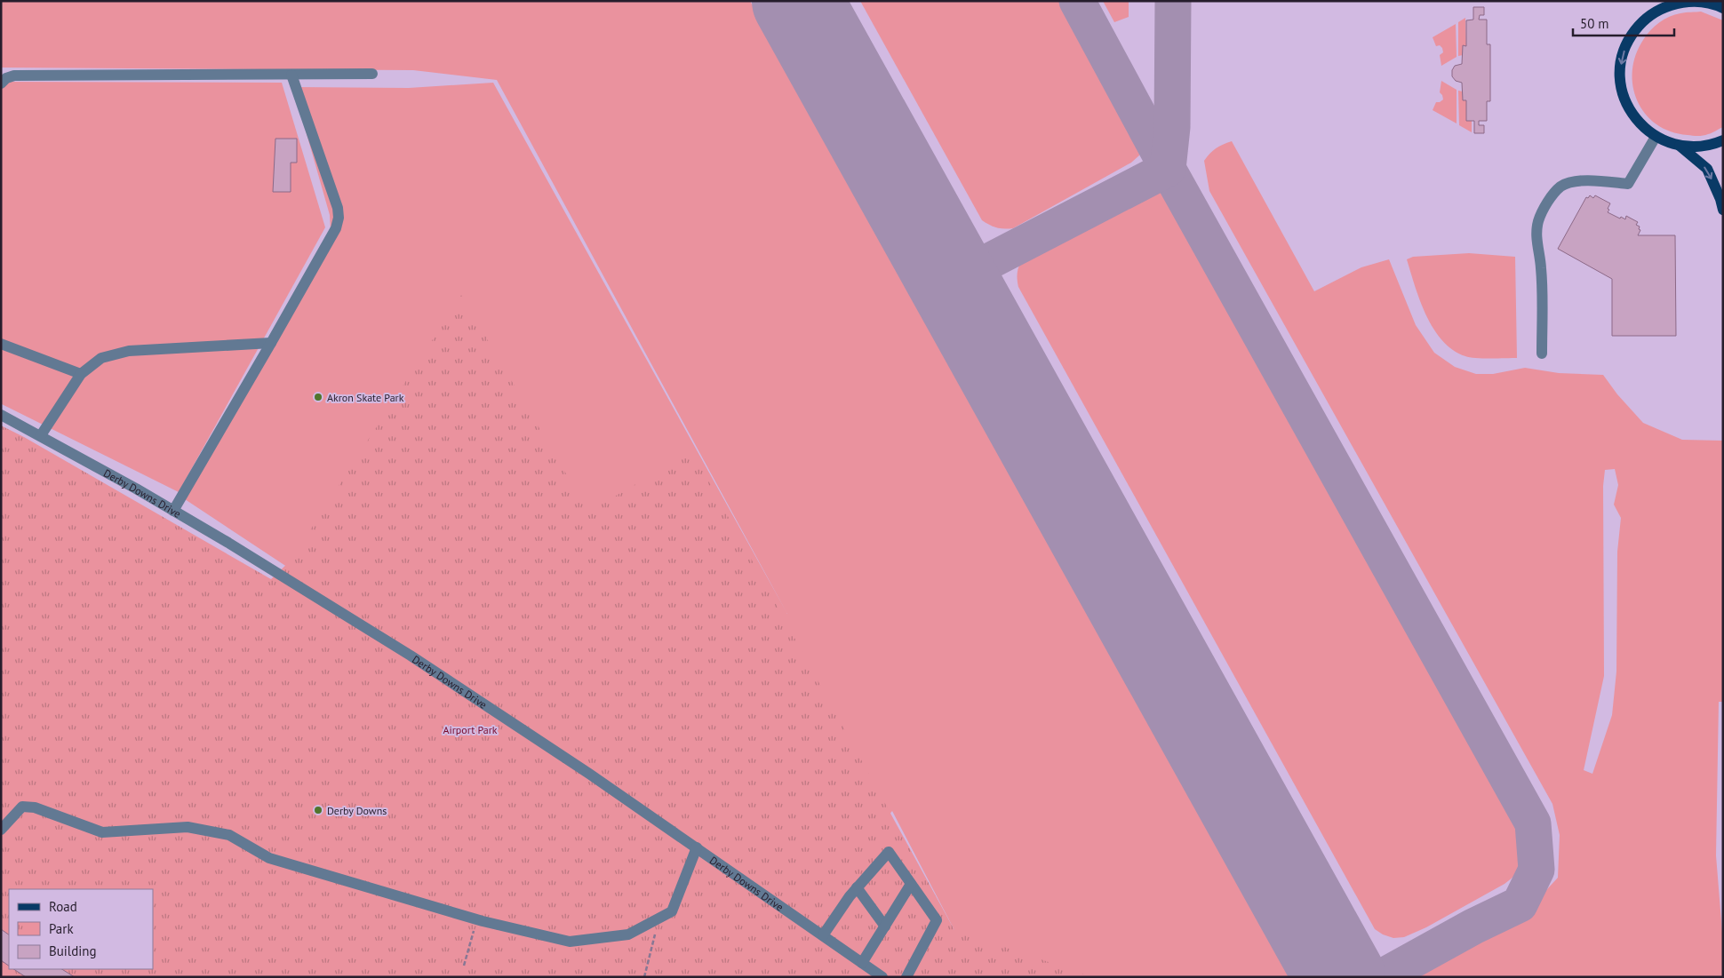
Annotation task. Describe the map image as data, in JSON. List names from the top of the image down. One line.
{"streets":{"street":["Derby Downs Drive"]},"parks":["Airport Park"],"places":["Akron Skate Park","Derby Downs"],"legend":["Road","Park","Building"],"scale_bar":"50 m"}
